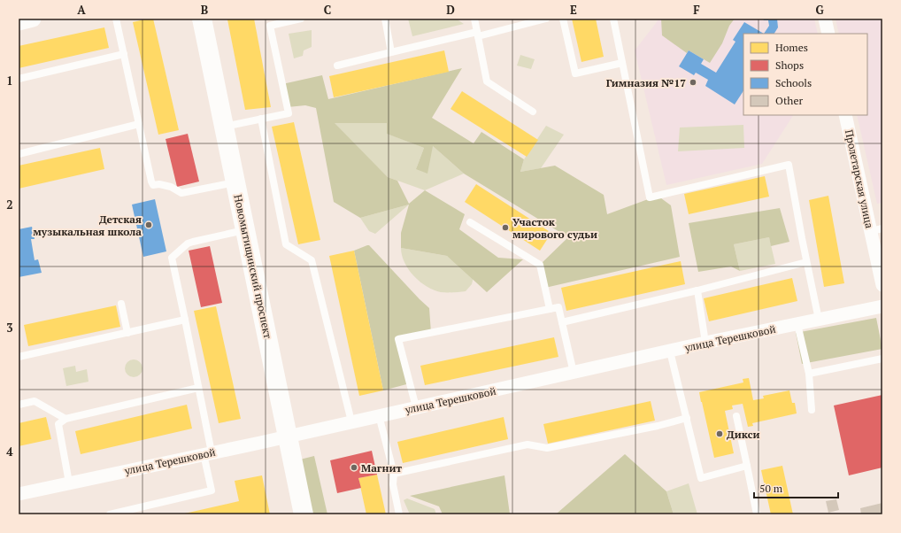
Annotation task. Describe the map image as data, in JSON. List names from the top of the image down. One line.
{"streets":{"main road":["Новомытищинский проспект"],"street":["Пролетарская улица","улица Терешковой"]},"crossings":[["Новомытищинский проспект","улица Терешковой"]],"places":["Гимназия №17","Детская музыкальная школа","Участок мирового судьи","Дикси","Магнит"],"legend":["Homes","Shops","Schools","Other"],"scale_bar":"50 m","grid":{"columns":["A","B","C","D","E","F","G"],"rows":["1","2","3","4"]}}
